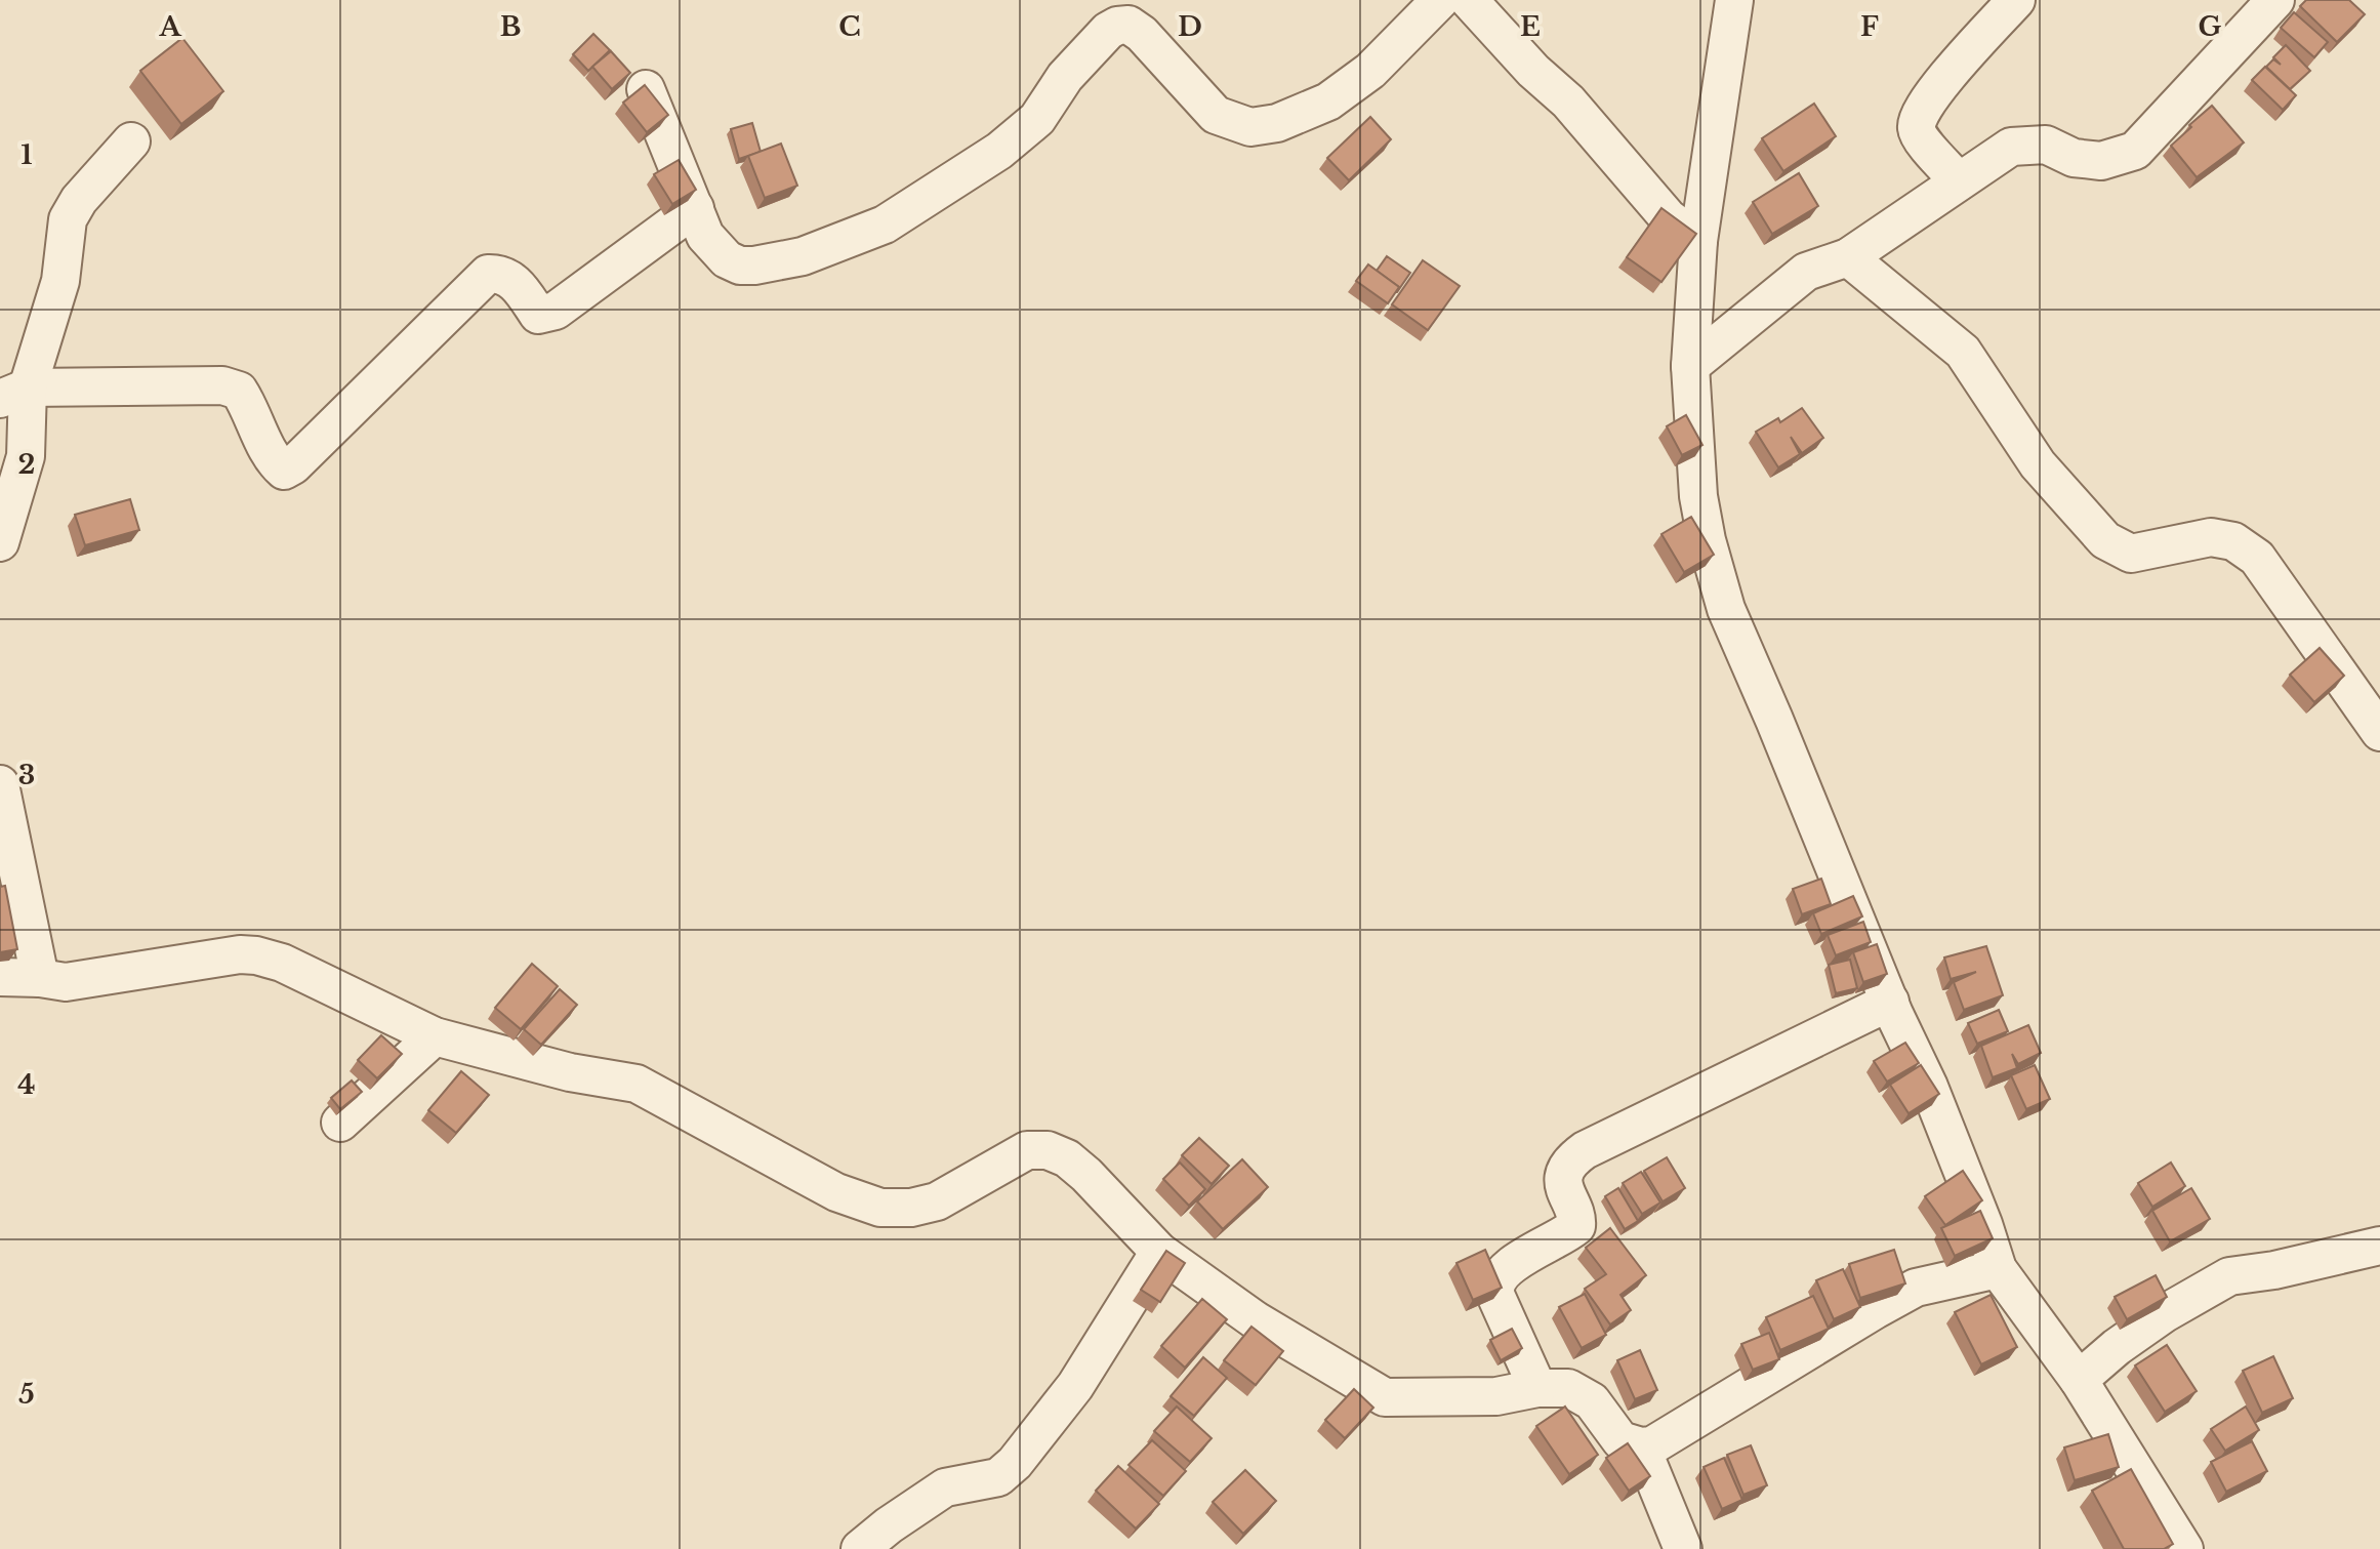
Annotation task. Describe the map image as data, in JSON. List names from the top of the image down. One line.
{"grid":{"columns":["A","B","C","D","E","F","G"],"rows":["1","2","3","4","5"]}}
